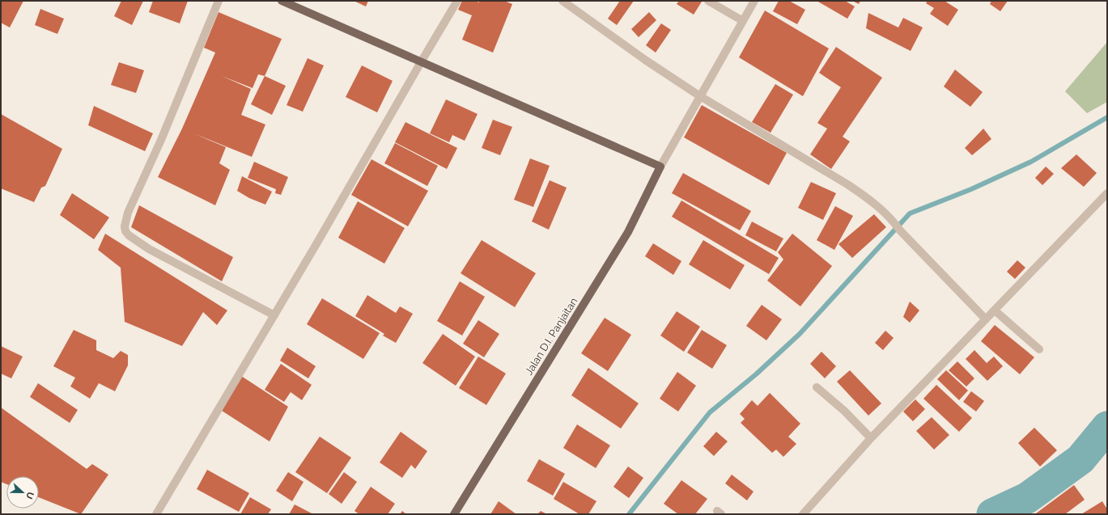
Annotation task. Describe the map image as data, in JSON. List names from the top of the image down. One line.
{"streets":{"main road":["Jalan D.I. Panjaitan"]},"north":"right"}
